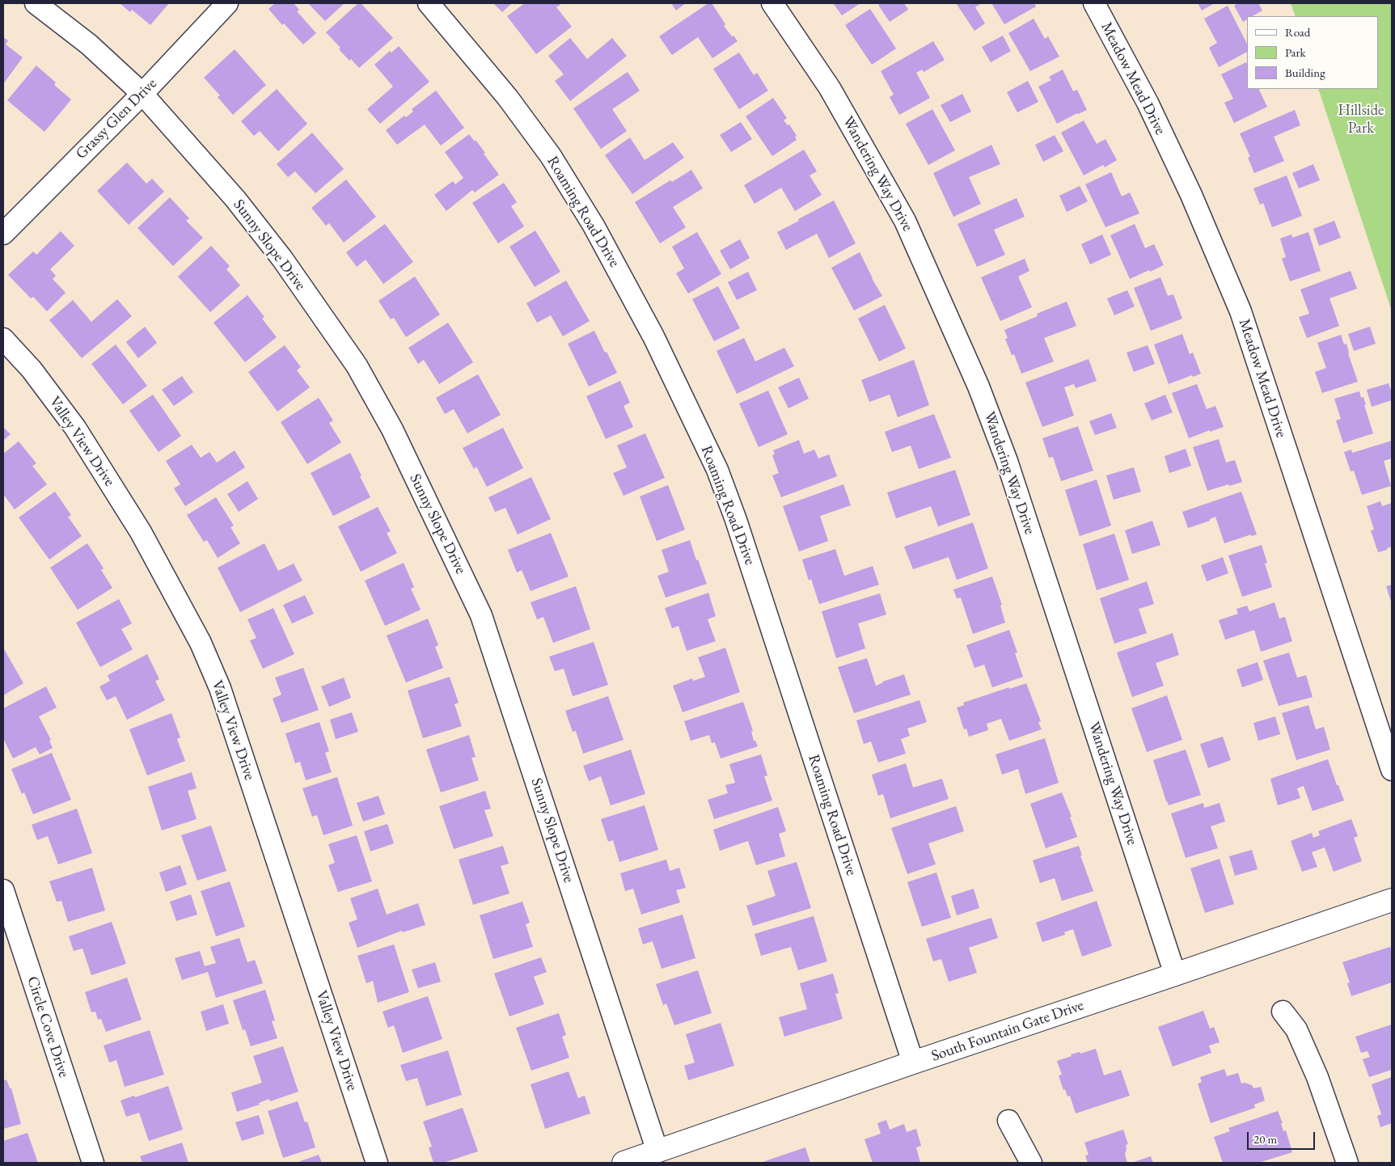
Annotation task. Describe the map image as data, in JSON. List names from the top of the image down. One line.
{"streets":{"street":["Meadow Mead Drive","Grassy Glen Drive","Wandering Way Drive","Roaming Road Drive","Sunny Slope Drive","Valley View Drive","Circle Cove Drive","South Fountain Gate Drive"]},"crossings":[["Grassy Glen Drive","Sunny Slope Drive"],["Wandering Way Drive","South Fountain Gate Drive"],["Roaming Road Drive","South Fountain Gate Drive"],["Sunny Slope Drive","South Fountain Gate Drive"]],"parks":["Hillside Park"],"legend":["Road","Park","Building"],"scale_bar":"20 m"}
